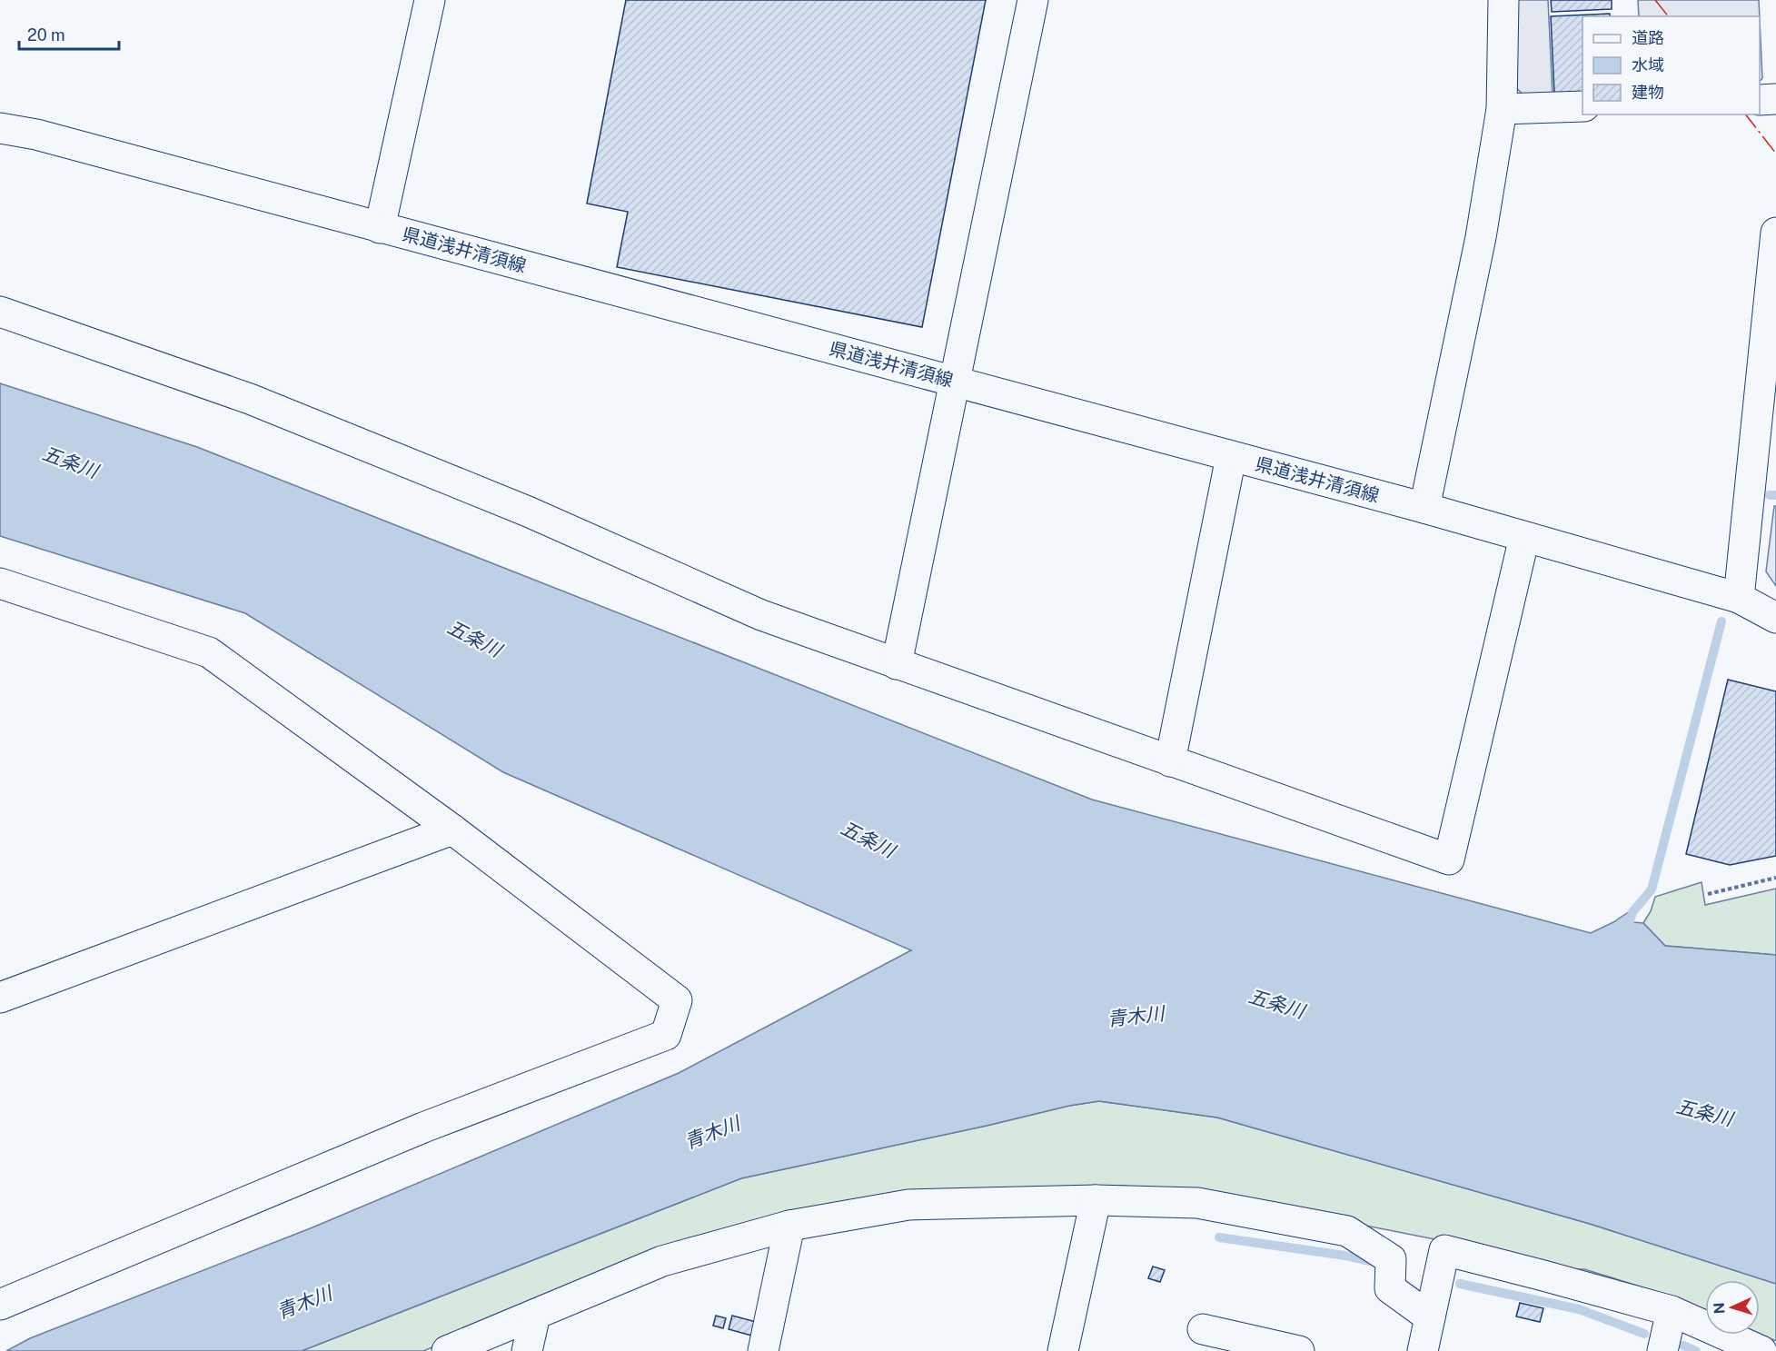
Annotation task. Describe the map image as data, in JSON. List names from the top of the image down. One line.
{"streets":{"street":["県道浅井清須線"]},"water":["五条川","青木川"],"legend":["道路","水域","建物"],"scale_bar":"20 m","north":"left"}
